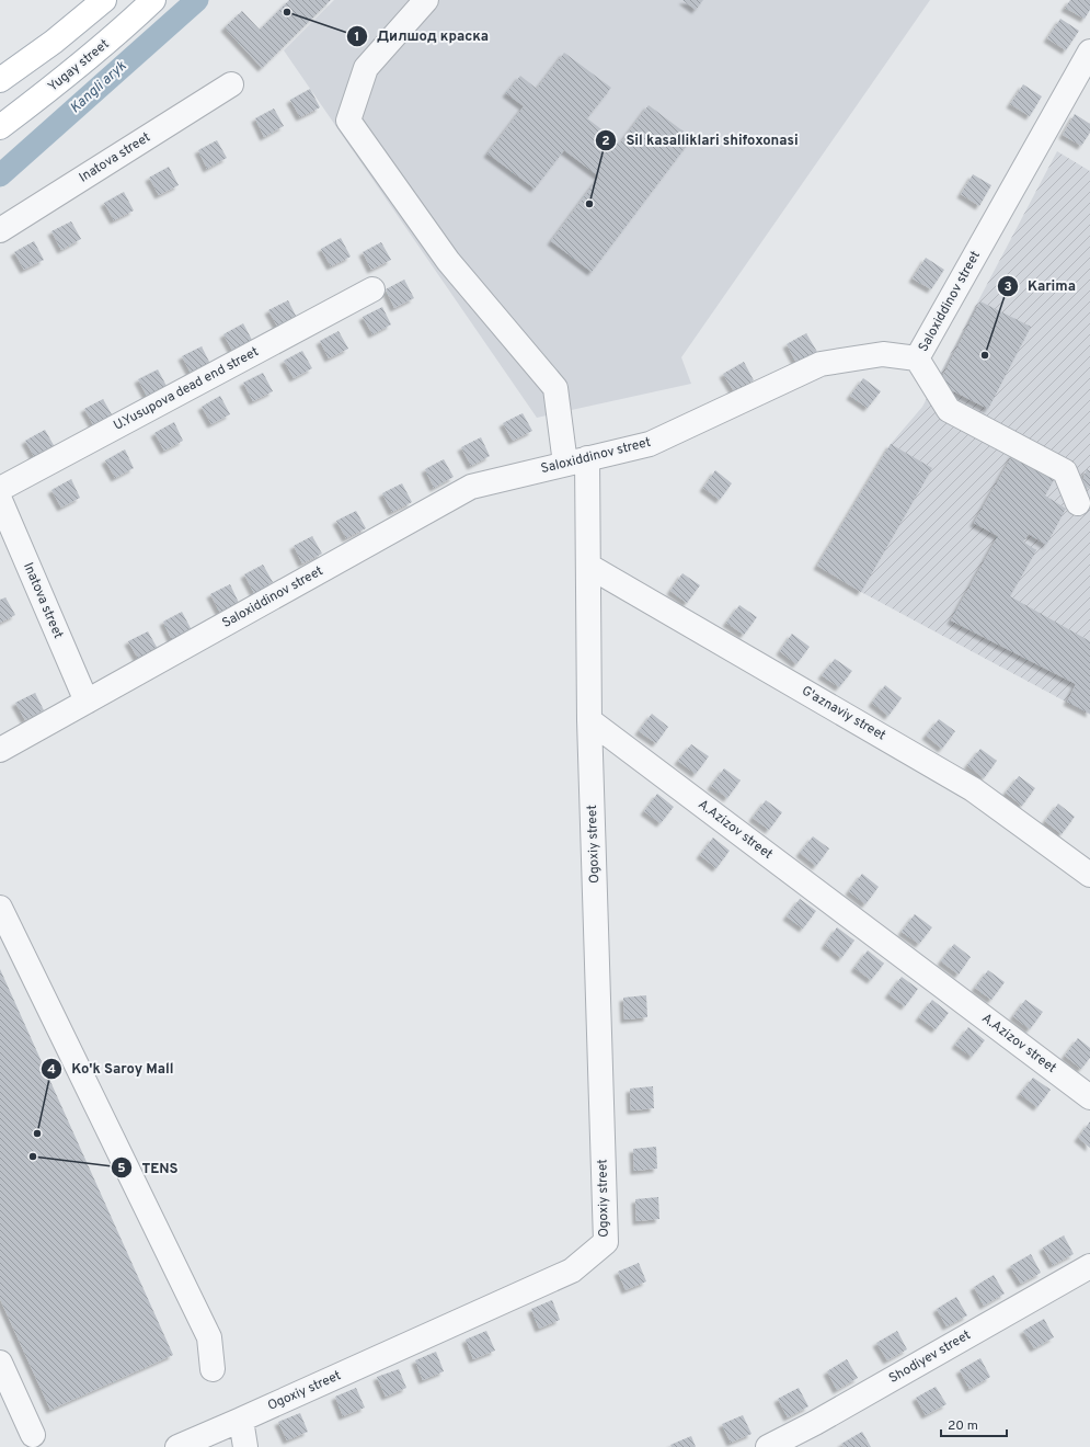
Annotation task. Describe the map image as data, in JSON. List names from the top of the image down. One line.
{"streets":{"main road":["Yugay street"],"street":["Inatova street","Saloxiddinov street","U.Yusupova dead end street","G'aznaviy street","A.Azizov street","Ogoxiy street","Shodiyev street"]},"crossings":[["Inatova street","Saloxiddinov street"],["A.Azizov street","Ogoxiy street"]],"water":["Kangli aryk"],"places":["Дилшод краска","Sil kasalliklari shifoxonasi","Karima","Ko'k Saroy Mall","TENS"],"scale_bar":"20 m"}
